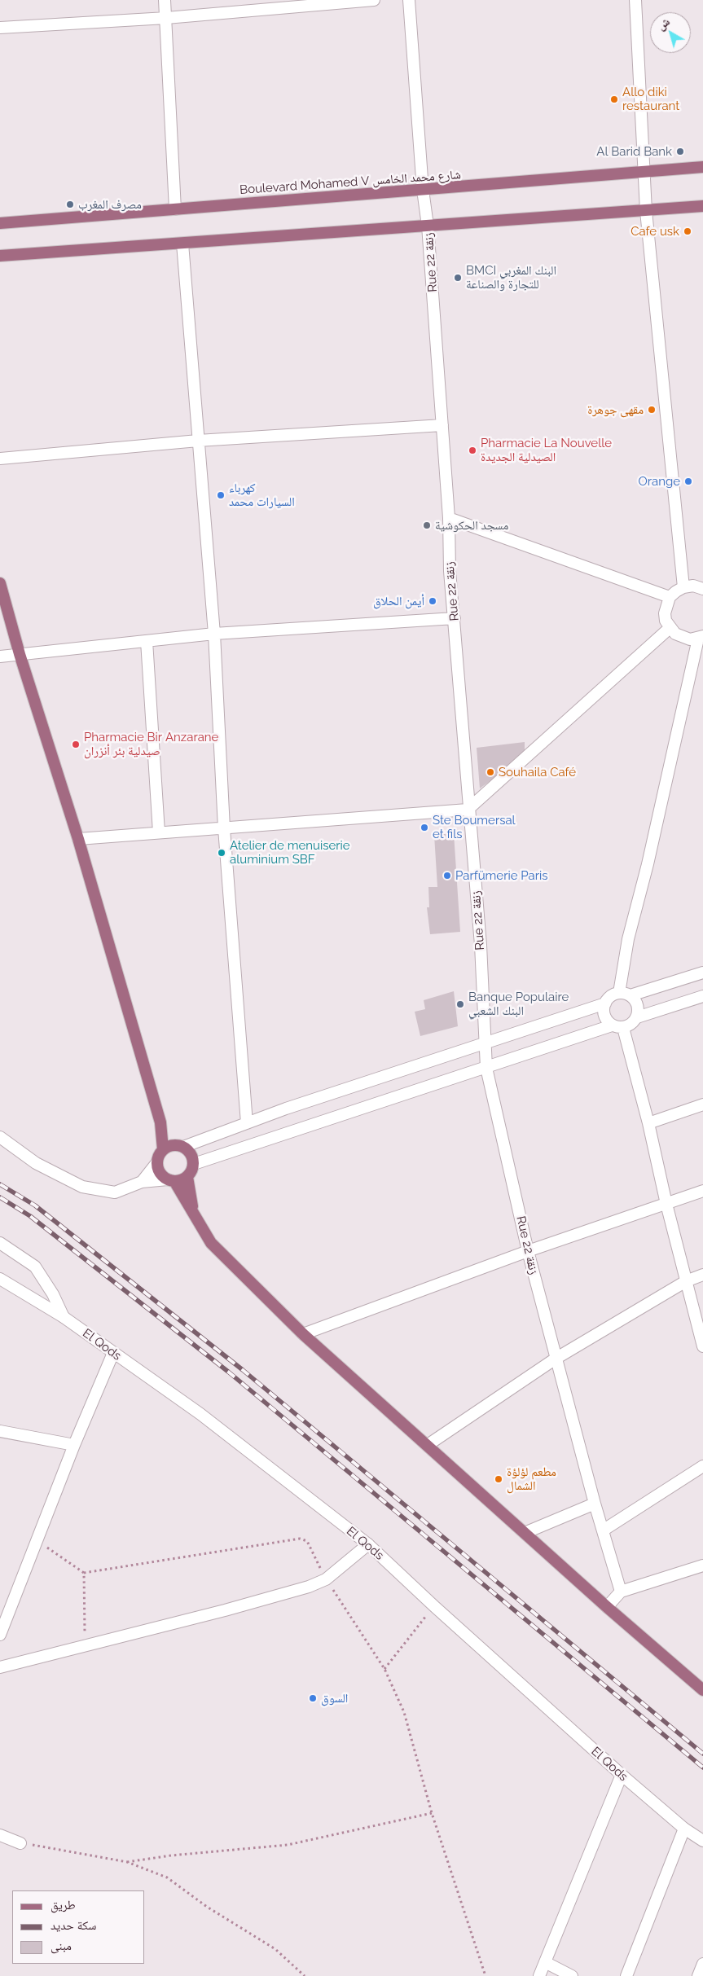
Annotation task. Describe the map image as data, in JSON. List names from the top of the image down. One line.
{"streets":{"main road":["Boulevard Mohamed V شارع محمد الخامس"],"street":["Rue 22 زنقة","El Qods"]},"crossings":[["Boulevard Mohamed V شارع محمد الخامس","Rue 22 زنقة"]],"places":["Allo diki restaurant","Al Barid Bank","مصرف المغرب","Cafe usk","BMCI البنك المغربي للتجارة والصناعة","مقهى جوهرة","Pharmacie La Nouvelle الصيدلية الجديدة","Orange","كهرباء السيارات محمد","مسجد الحكوشية","أيمن الحلاق","Pharmacie Bir Anzarane صيدلية بئر أنزران","Souhaila Café","Ste Boumersal et fils","Atelier de menuiserie aluminium SBF","Parfümerie Paris","Banque Populaire البنك الشعبي","مطعم لؤلؤة الشمال","السوق"],"legend":["طريق","سكة حديد","مبنى"],"north":"top left"}
